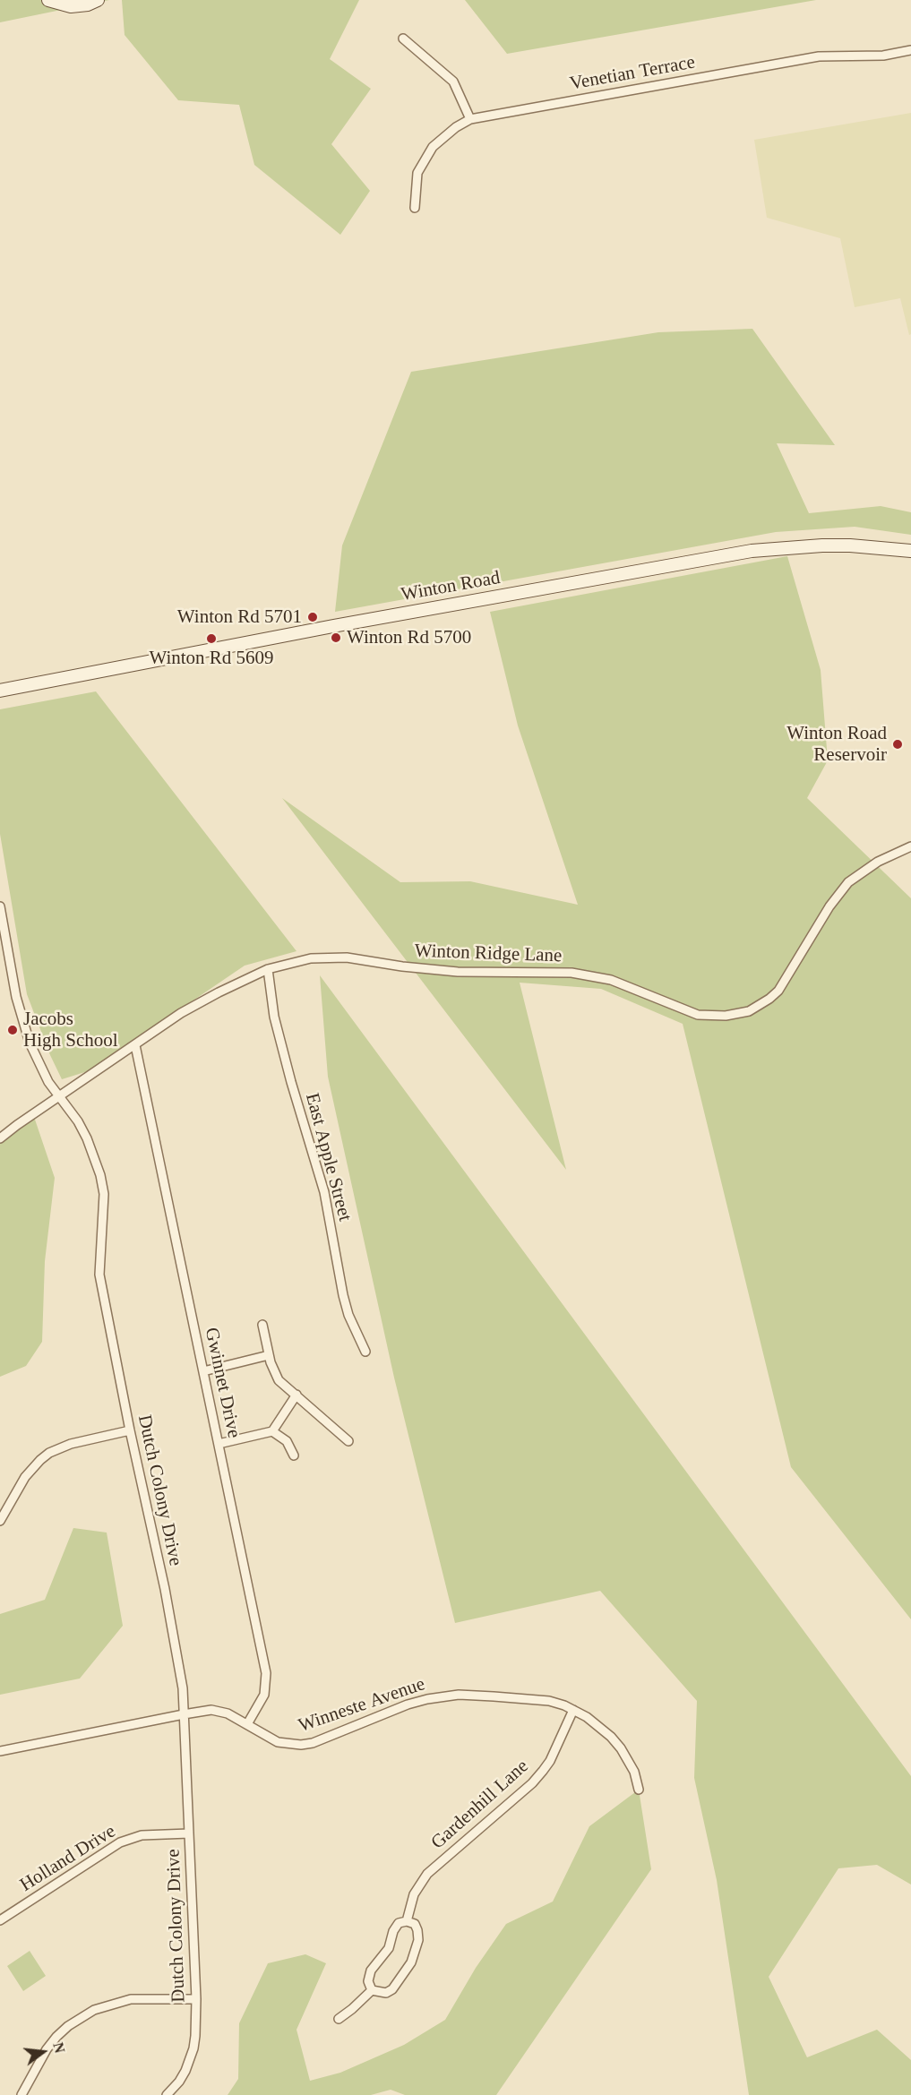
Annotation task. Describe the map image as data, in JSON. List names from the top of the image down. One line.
{"streets":{"main road":["Winton Road"],"street":["Venetian Terrace","Winton Ridge Lane","East Apple Street","Gwinnet Drive","Dutch Colony Drive","Winneste Avenue","Gardenhill Lane","Holland Drive"]},"crossings":[["Winton Ridge Lane","East Apple Street"],["Winton Ridge Lane","Gwinnet Drive"],["Winton Ridge Lane","Dutch Colony Drive"],["Gwinnet Drive","Winneste Avenue"],["Dutch Colony Drive","Winneste Avenue"],["Dutch Colony Drive","Holland Drive"],["Winneste Avenue","Gardenhill Lane"]],"places":["Winton Rd 5701","Winton Rd 5700","Winton Rd 5609","Winton Road Reservoir","Jacobs High School"],"north":"right"}
